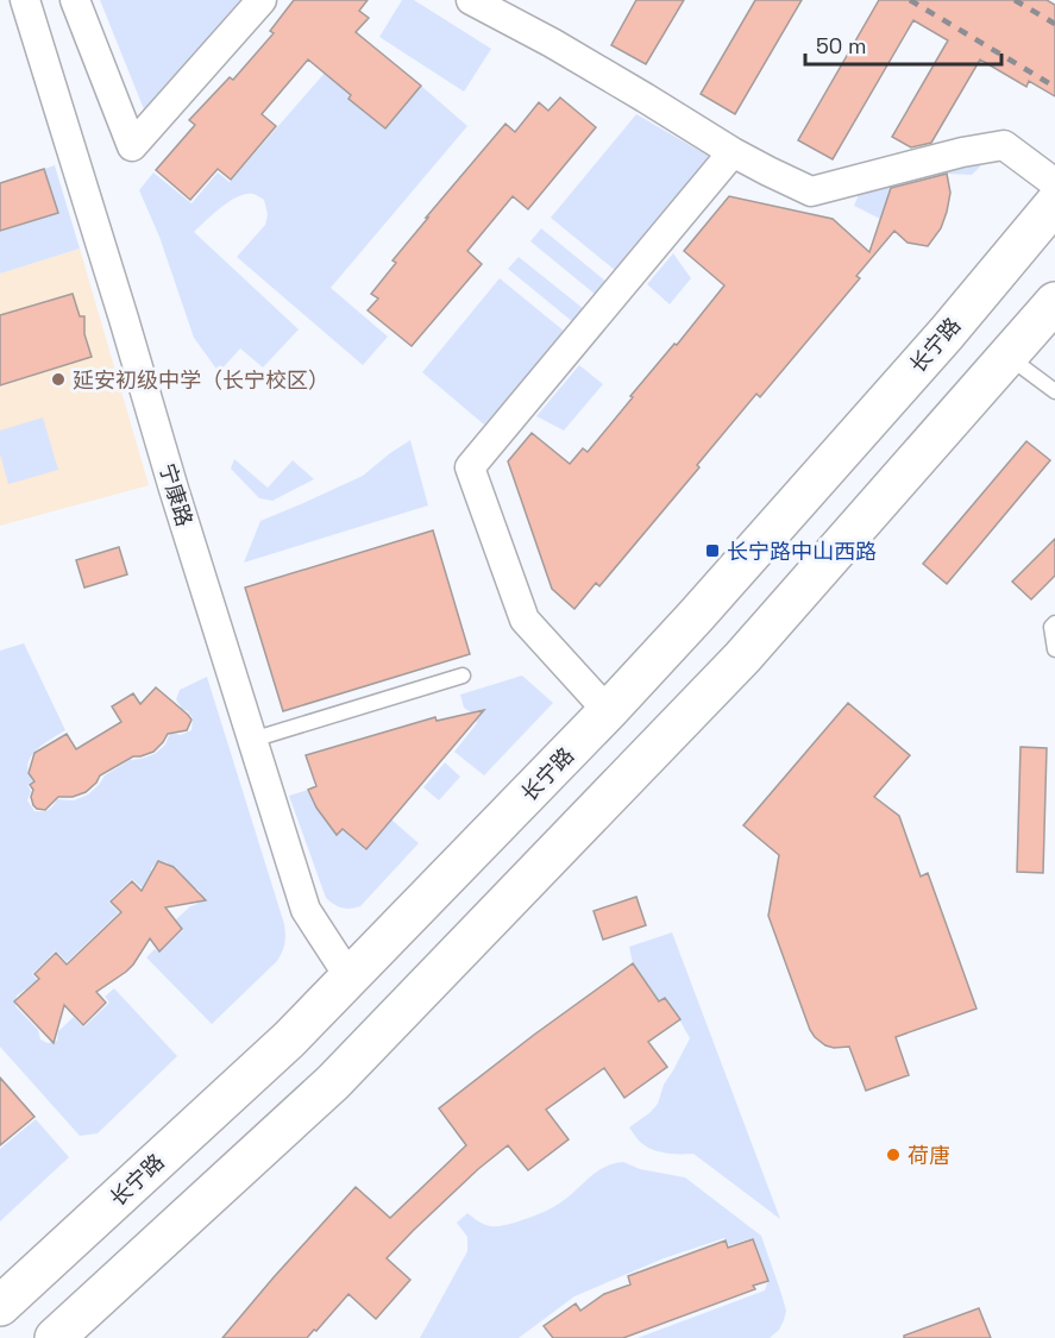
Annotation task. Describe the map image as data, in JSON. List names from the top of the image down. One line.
{"streets":{"main road":["长宁路"],"street":["宁康路"]},"crossings":[["长宁路","宁康路"]],"places":{"other":["延安初级中学（长宁校区）","荷唐"],"transit":["长宁路中山西路"]},"scale_bar":"50 m"}
